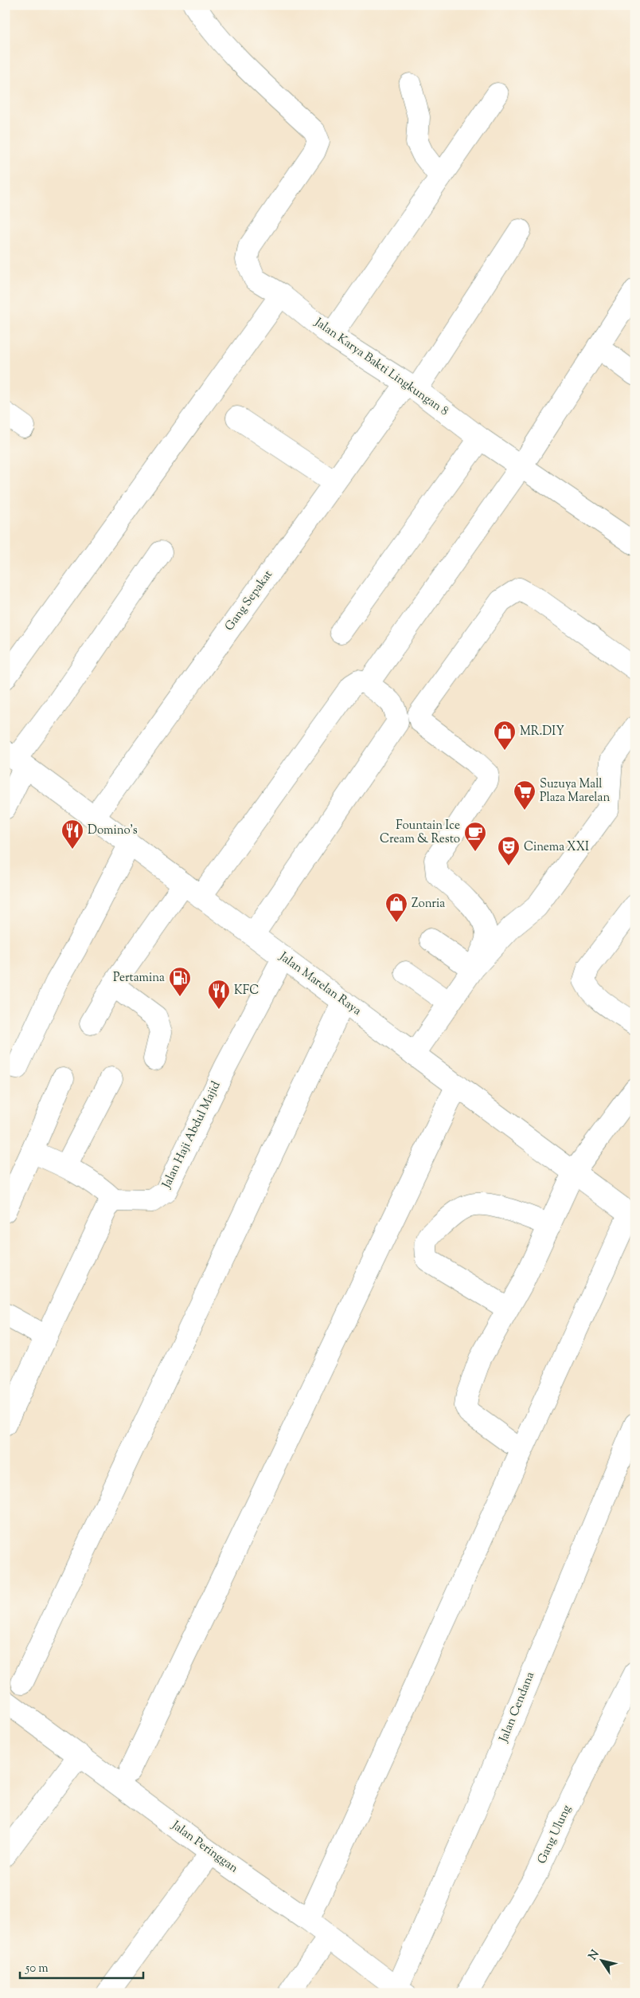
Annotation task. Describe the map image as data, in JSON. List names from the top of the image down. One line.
{"streets":{"street":["Jalan Karya Bakti Lingkungan 8","Gang Sepakat","Jalan Marelan Raya","Jalan Haji Abdul Majid","Jalan Cendana","Gang Ulung","Jalan Peringgan"]},"crossings":[["Jalan Karya Bakti Lingkungan 8","Gang Sepakat"],["Gang Sepakat","Jalan Marelan Raya"],["Jalan Marelan Raya","Jalan Haji Abdul Majid"],["Jalan Cendana","Jalan Peringgan"]],"places":{"shop":["MR.DIY","Zonria"],"supermarket":["Suzuya Mall Plaza Marelan"],"restaurant":["Domino's","KFC"],"cafe":["Fountain Ice Cream & Resto"],"theatre":["Cinema XXI"],"fuel station":["Pertamina"]},"scale_bar":"50 m","north":"top left"}
